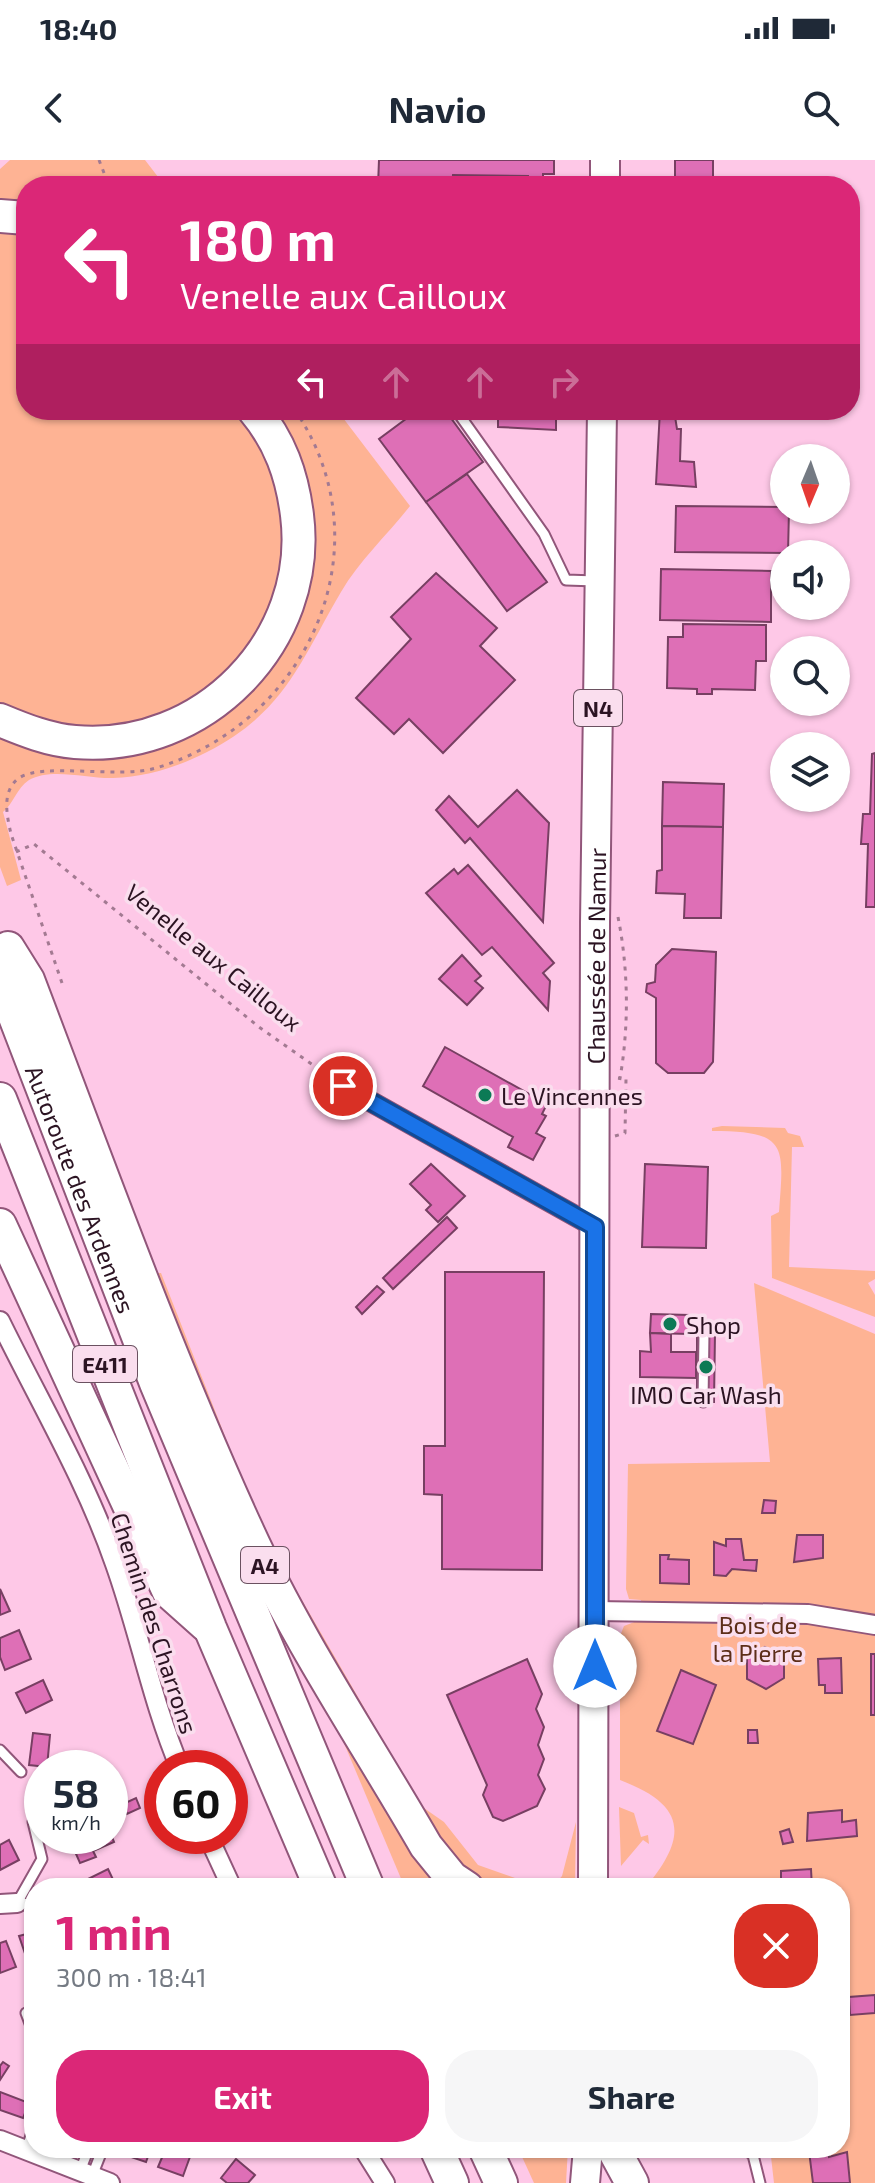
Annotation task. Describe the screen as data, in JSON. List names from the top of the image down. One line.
{"streets":{"highway":["Autoroute des Ardennes","E411","A4"],"main road":["N4","Chaussée de Namur"],"street":["Chemin des Charrons"],"path":["Venelle aux Cailloux"]},"crossings":[["Autoroute des Ardennes","A4"]],"parks":["Bois de la Pierre"],"places":["Le Vincennes","Shop","IMO Car Wash"],"north":"bottom","page":{"status":"18:40","header":"Navio","turn":["180 m","Venelle aux Cailloux"],"speed":"58 km/h","limit":"60","heading":["1 min","300 m · 18:41"],"buttons":["Exit","Share"]}}
